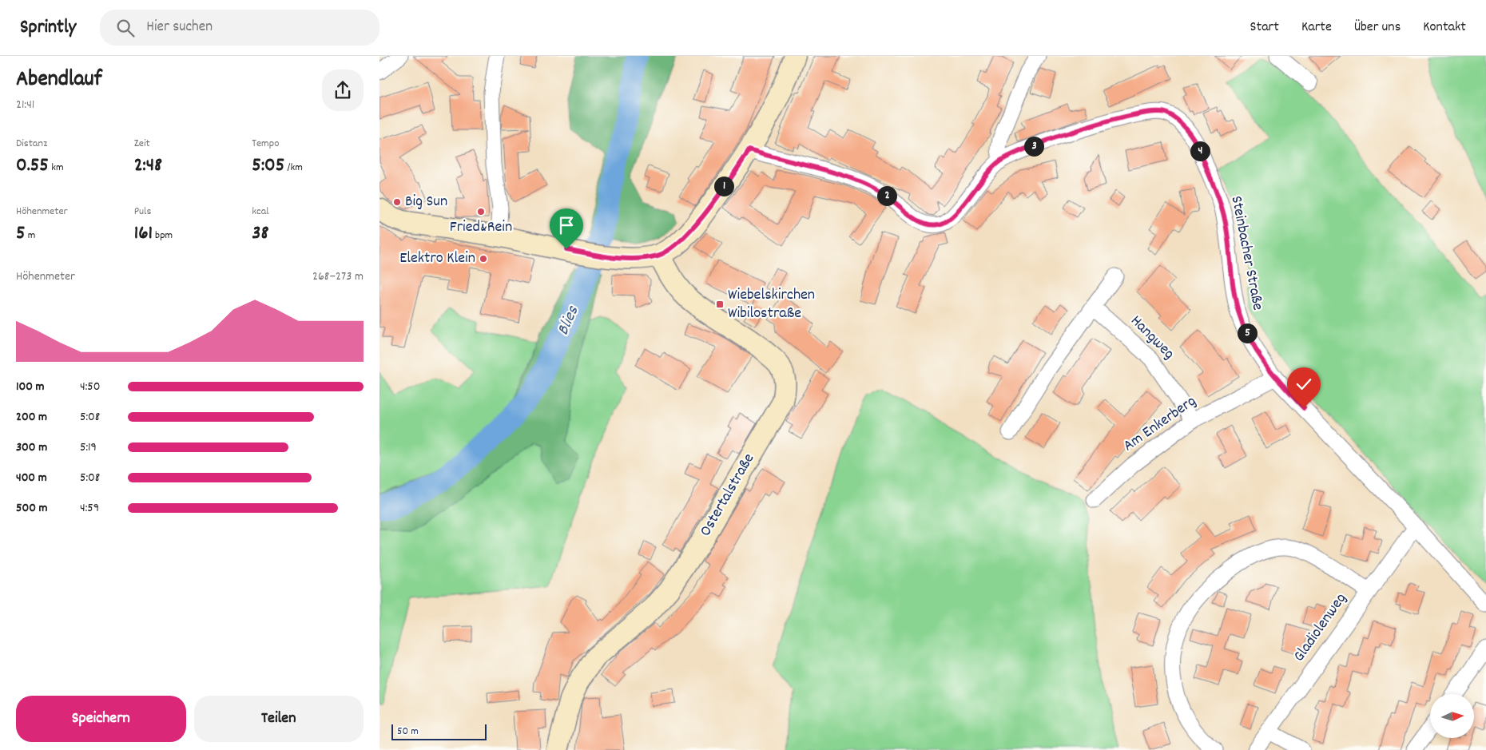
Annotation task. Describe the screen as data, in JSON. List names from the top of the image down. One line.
{"streets":{"main road":["Ostertalstraße"],"street":["Steinbacher Straße","Hangweg","Am Enkerberg","Gladiolenweg"]},"crossings":[["Steinbacher Straße","Am Enkerberg"],["Steinbacher Straße","Gladiolenweg"],["Hangweg","Am Enkerberg"]],"water":["Blies"],"places":{"other":["Big Sun","Fried&Rein","Elektro Klein"],"transit":["Wiebelskirchen Wibilostraße"]},"scale_bar":"50 m","north":"right","page":{"header":"Sprintly","search":"Hier suchen","nav":["Start","Karte","Über uns","Kontakt"],"heading":["Abendlauf","21:41"],"stats":[["Distanz","0.55 km"],["Zeit","2:48"],["Tempo","5:05 /km"],["Höhenmeter","5 m"],["Puls","161 bpm"],["kcal","38"]],"pins":["3","4","1","2","5"],"chart":["Höhenmeter","268–273 m"],"list":[{"name":"100 m","note":"4:50"},{"name":"200 m","note":"5:08"},{"name":"300 m","note":"5:19"},{"name":"400 m","note":"5:08"},{"name":"500 m","note":"4:59"}],"buttons":["Speichern","Teilen"],"scale":"50 m"}}
